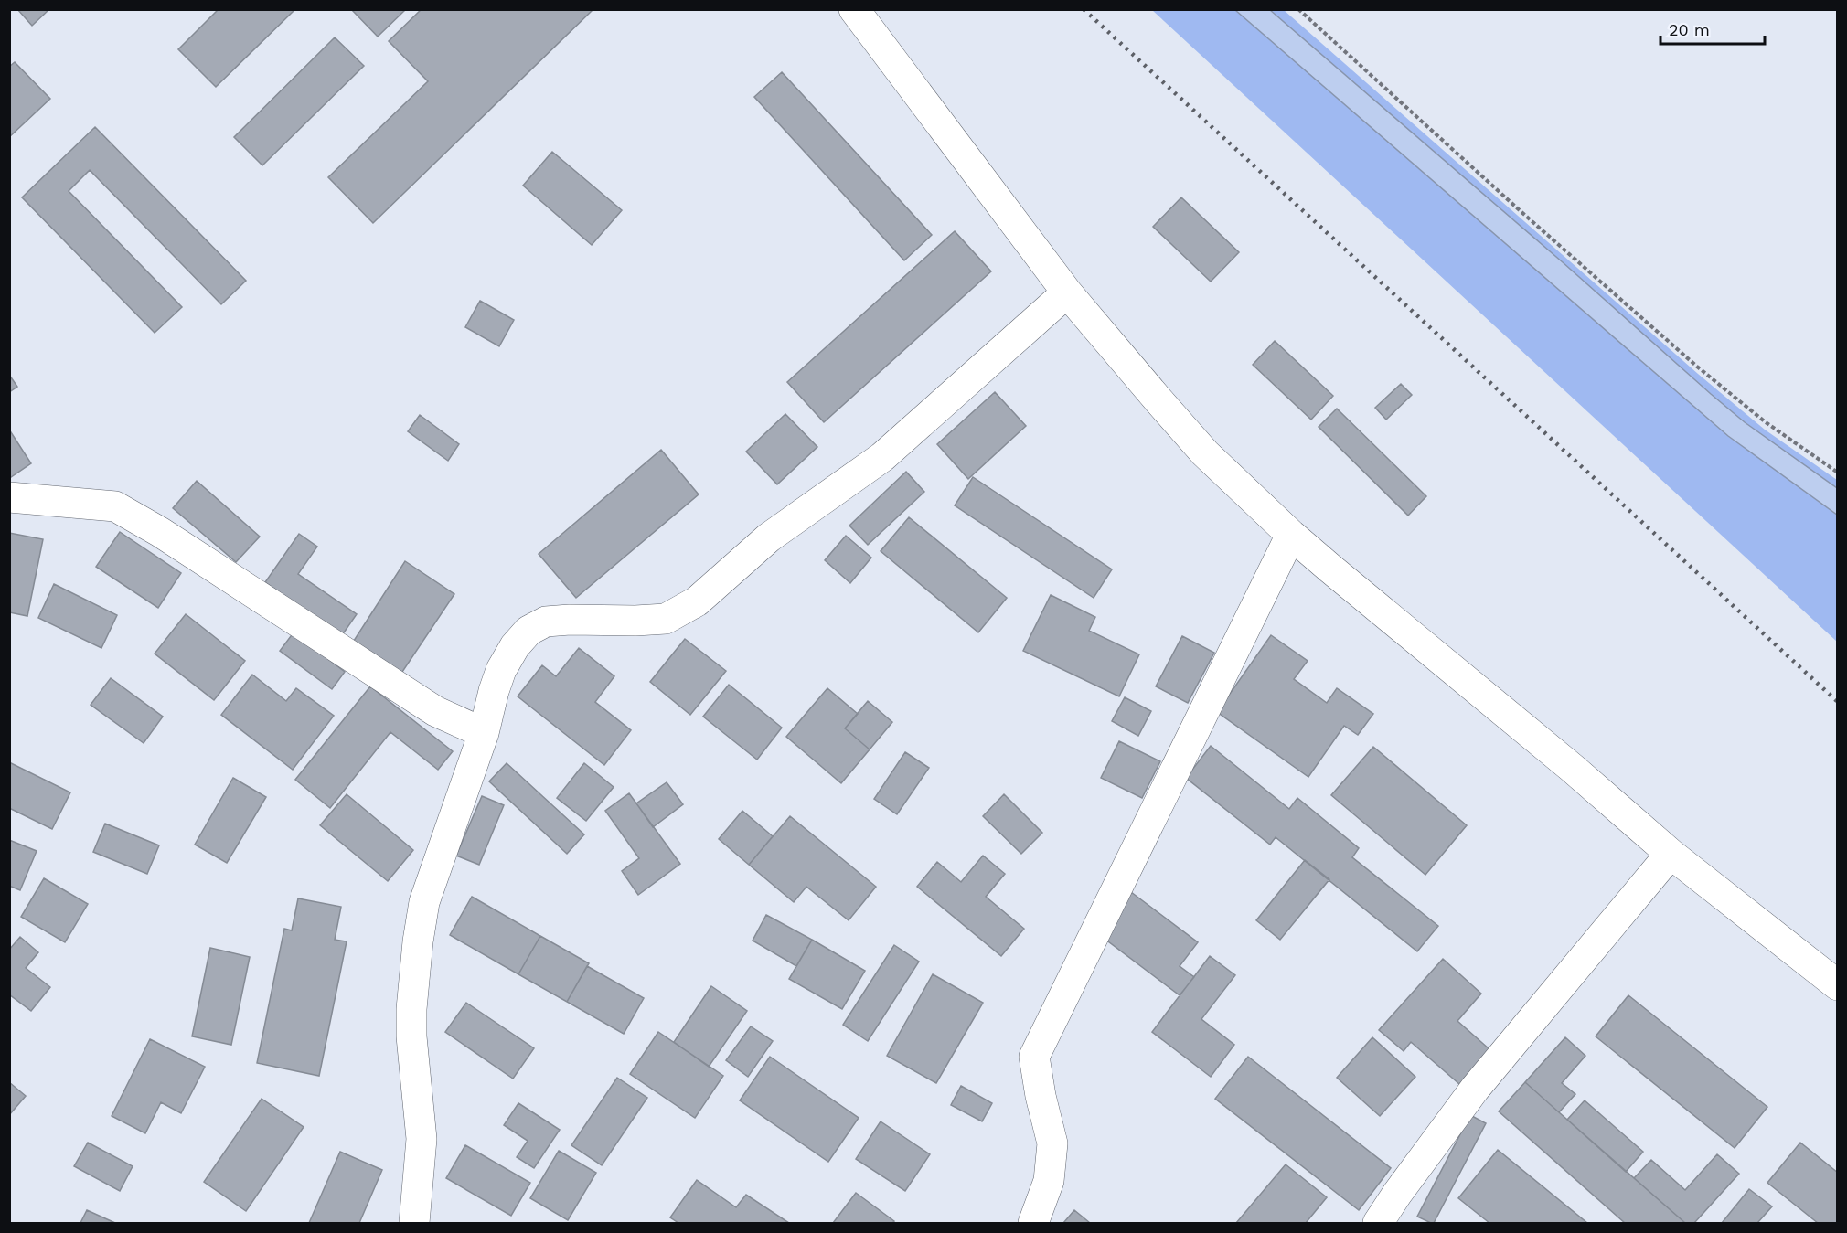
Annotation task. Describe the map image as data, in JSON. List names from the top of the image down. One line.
{"scale_bar":"20 m"}
